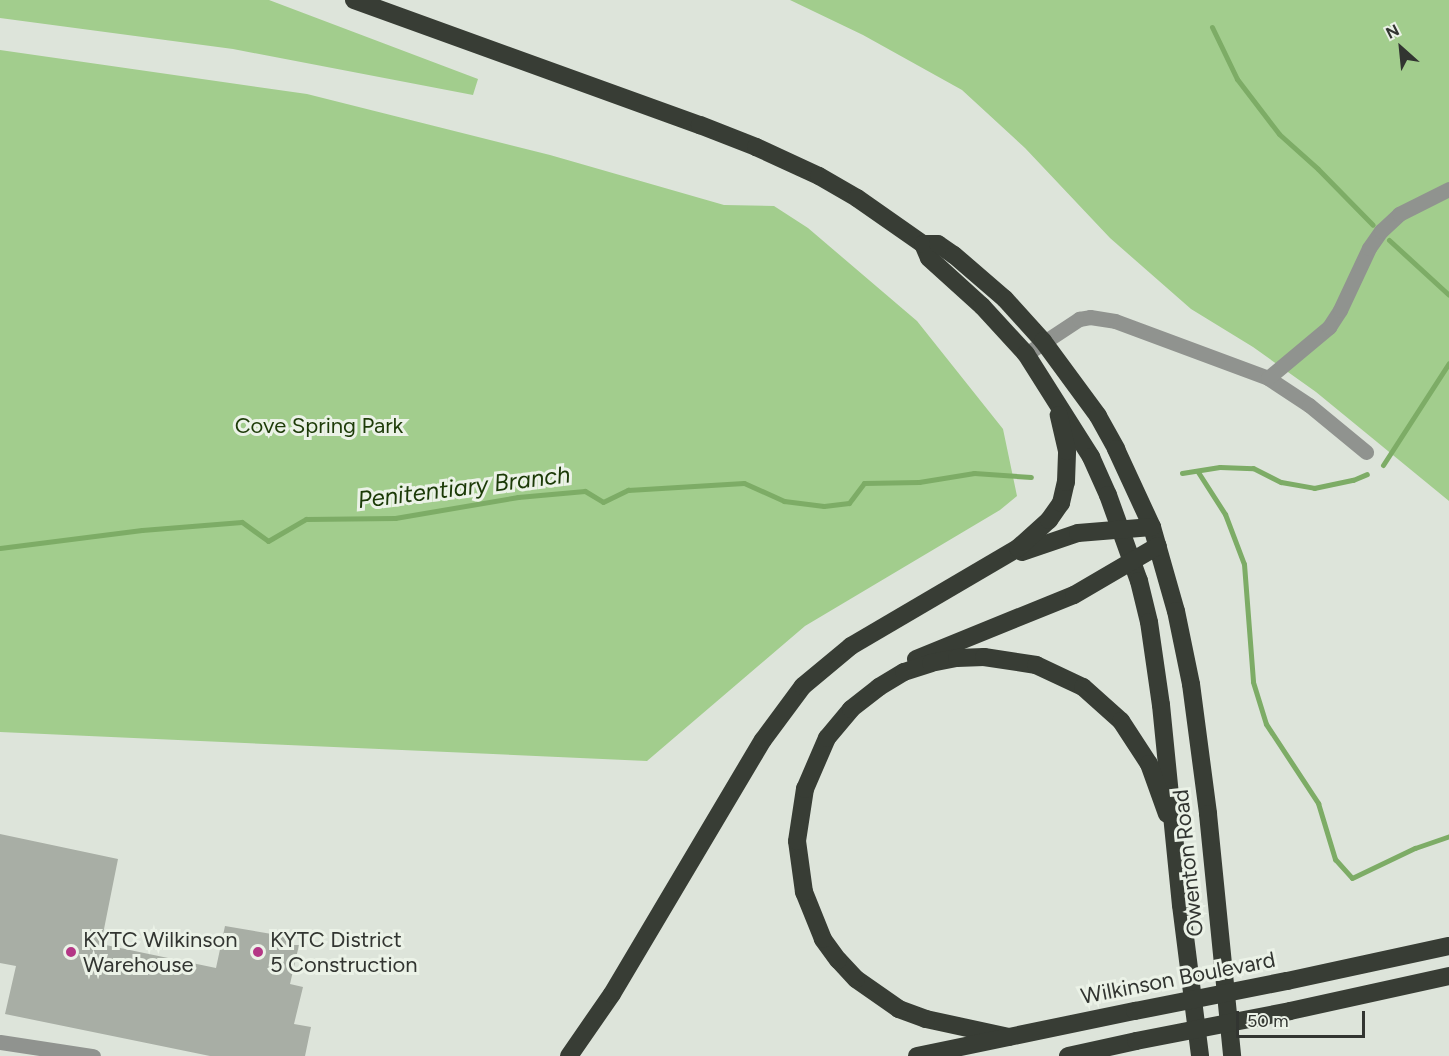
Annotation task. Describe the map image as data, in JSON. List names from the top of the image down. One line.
{"streets":{"highway":["Owenton Road","Wilkinson Boulevard"]},"water":["Penitentiary Branch"],"parks":["Cove Spring Park"],"places":["KYTC Wilkinson Warehouse","KYTC District 5 Construction"],"scale_bar":"50 m","north":"top left"}
